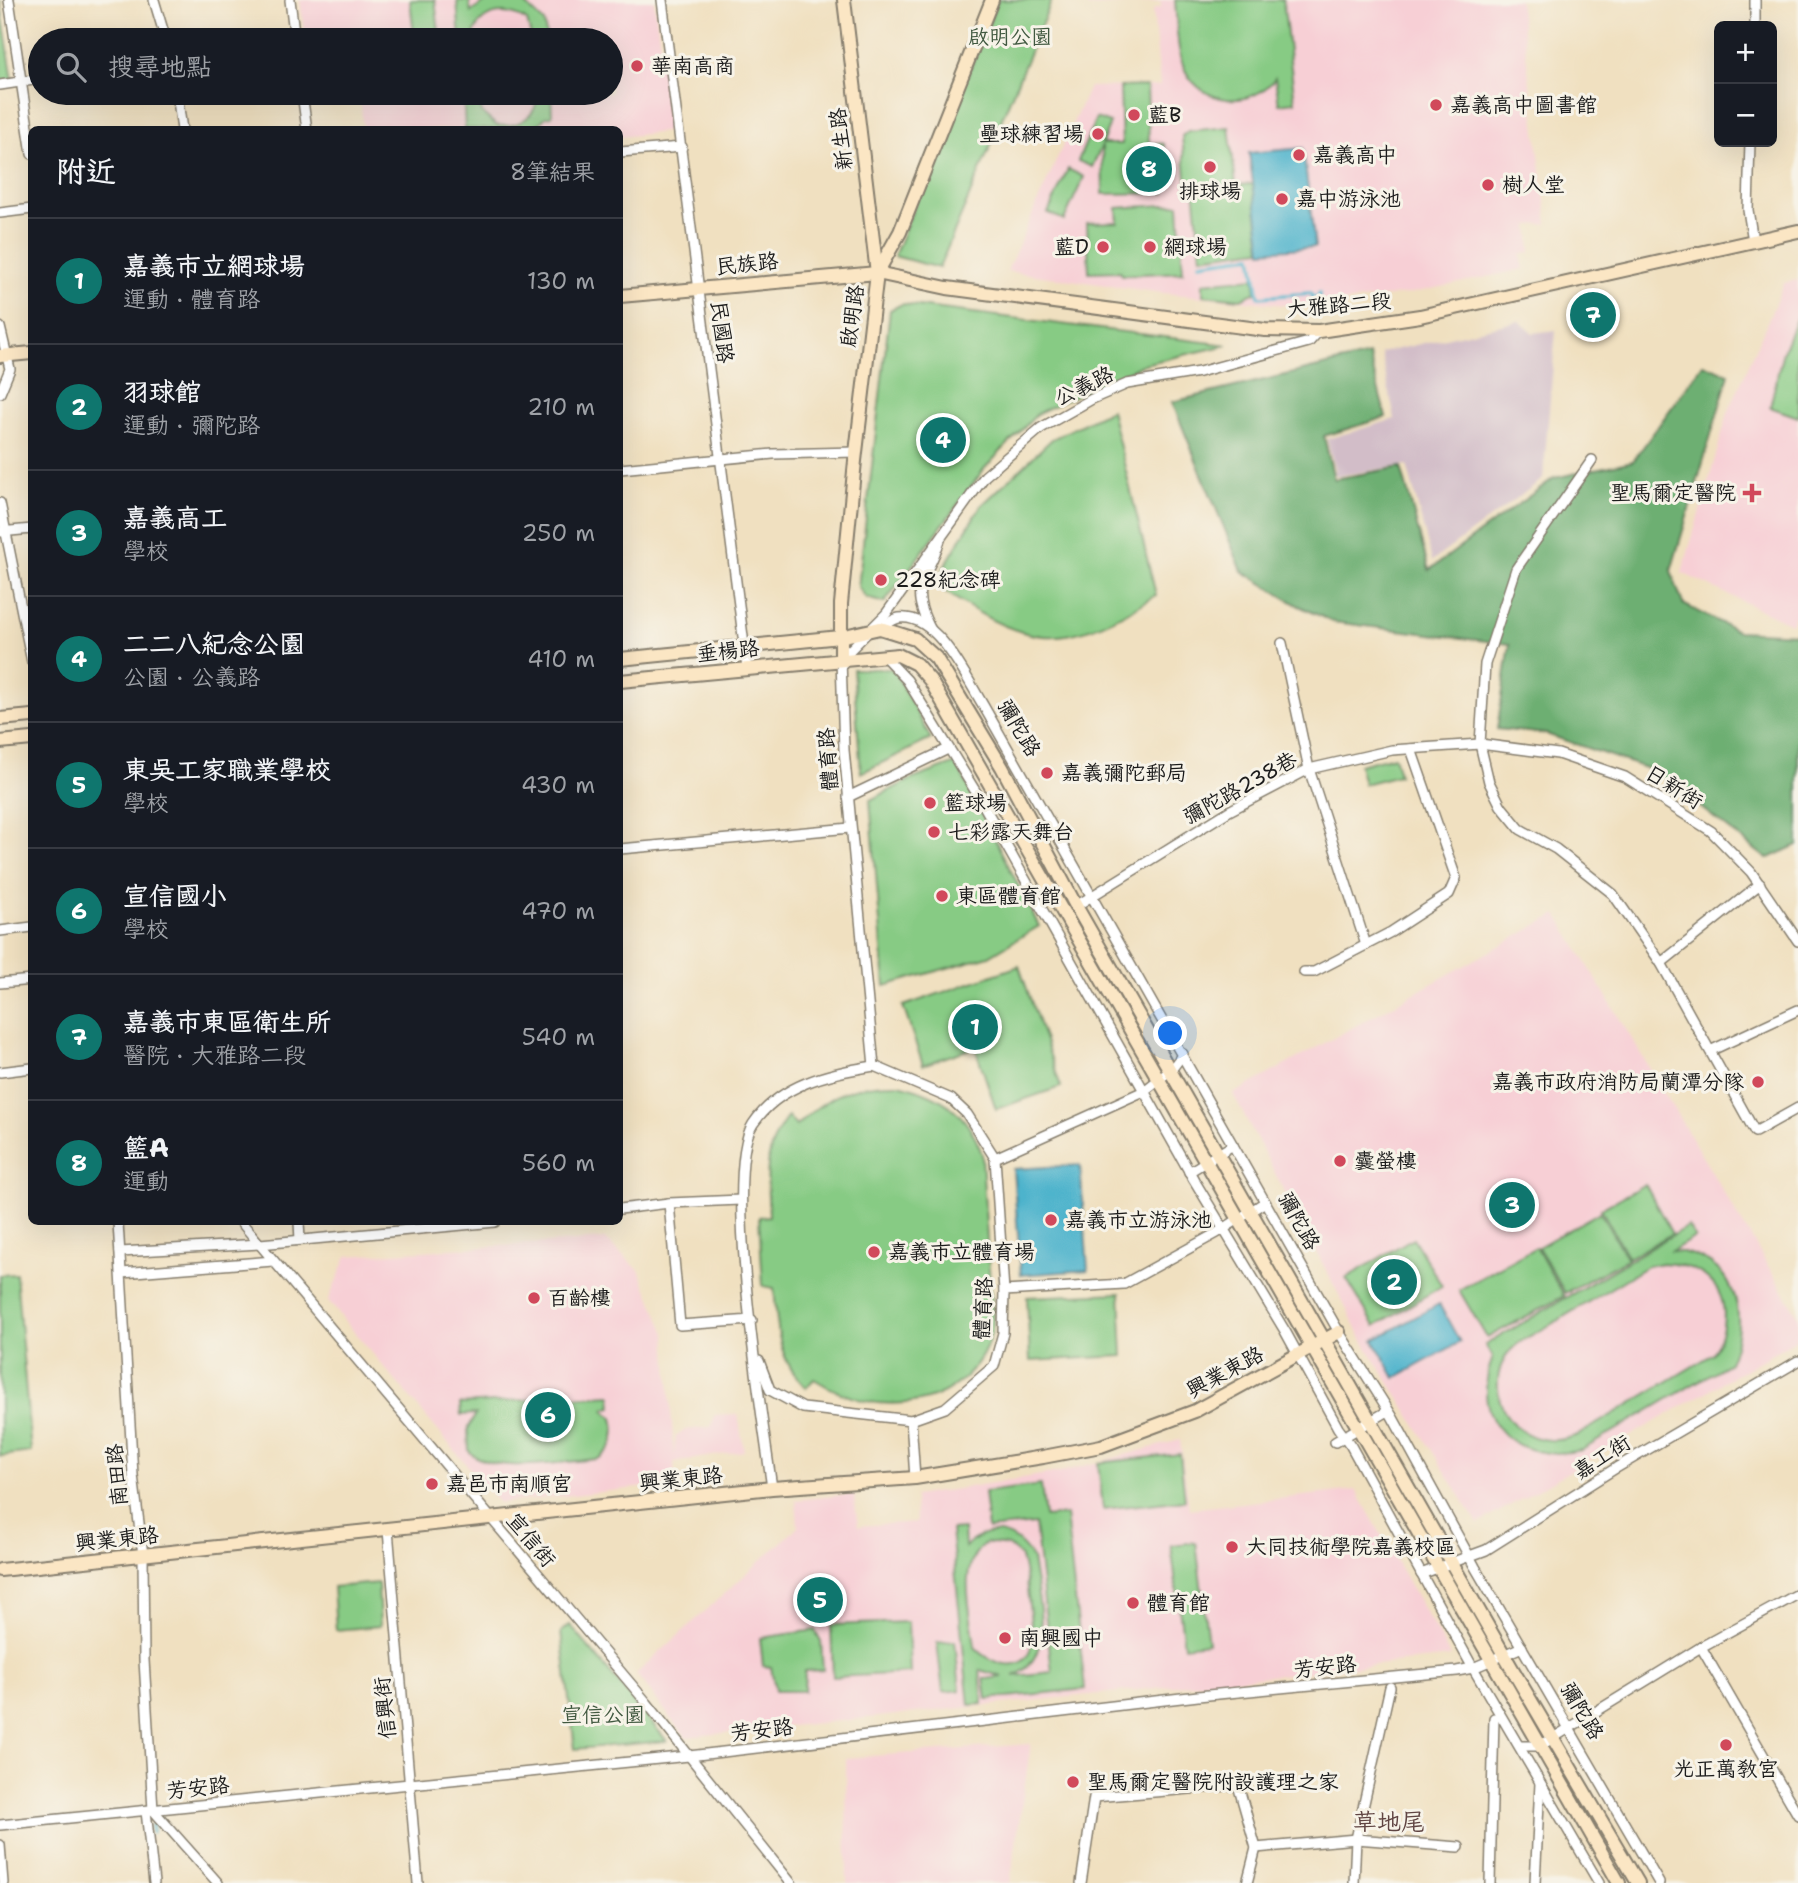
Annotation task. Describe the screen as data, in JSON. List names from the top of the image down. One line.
{"streets":{"street":["新生路","民族路","大雅路二段","啟明路","民國路","公義路","垂楊路","彌陀路","體育路","日新街","彌陀路238巷","興業東路","嘉工街","南田路","宣信街","芳安路","信興街"]},"crossings":[["新生路","民族路"],["新生路","大雅路二段"],["新生路","啟明路"],["民族路","大雅路二段"],["民族路","啟明路"],["民族路","民國路"],["大雅路二段","啟明路"],["大雅路二段","公義路"],["啟明路","公義路"],["啟明路","垂楊路"],["啟明路","彌陀路"],["啟明路","體育路"],["民國路","垂楊路"],["公義路","垂楊路"],["公義路","彌陀路"],["公義路","體育路"],["垂楊路","彌陀路"],["垂楊路","體育路"],["彌陀路","彌陀路238巷"],["彌陀路","興業東路"],["彌陀路","嘉工街"],["彌陀路","芳安路"],["體育路","興業東路"],["日新街","彌陀路238巷"],["興業東路","南田路"],["興業東路","宣信街"],["興業東路","信興街"],["南田路","芳安路"],["宣信街","芳安路"],["芳安路","信興街"]],"districts":["草地尾"],"parks":["啟明公園","宣信公園"],"places":{"other":["華南高商","嘉義高中圖書館","藍B","壘球練習場","嘉義高中","排球場","樹人堂","嘉中游泳池","藍D","網球場","228紀念碑","嘉義彌陀郵局","籃球場","七彩露天舞台","東區體育館","嘉義市政府消防局蘭潭分隊","囊螢樓","嘉義市立游泳池","嘉義市立體育場","百齡樓","嘉邑市南順宮","大同技術學院嘉義校區","體育館","南興國中","光正萬教宮","聖馬爾定醫院附設護理之家"],"health":["聖馬爾定醫院"]},"page":{"map_buttons":["+","−"],"search":"搜尋地點","heading":["附近","8筆結果"],"pins":["8","7","4","1","3","2","6","5"],"list":[{"mark":"1","name":"嘉義市立網球場","note":"運動 · 體育路","value":"130 m"},{"mark":"2","name":"羽球館","note":"運動 · 彌陀路","value":"210 m"},{"mark":"3","name":"嘉義高工","note":"學校","value":"250 m"},{"mark":"4","name":"二二八紀念公園","note":"公園 · 公義路","value":"410 m"},{"mark":"5","name":"東吳工家職業學校","note":"學校","value":"430 m"},{"mark":"6","name":"宣信國小","note":"學校","value":"470 m"},{"mark":"7","name":"嘉義市東區衛生所","note":"醫院 · 大雅路二段","value":"540 m"},{"mark":"8","name":"籃A","note":"運動","value":"560 m"}]}}
